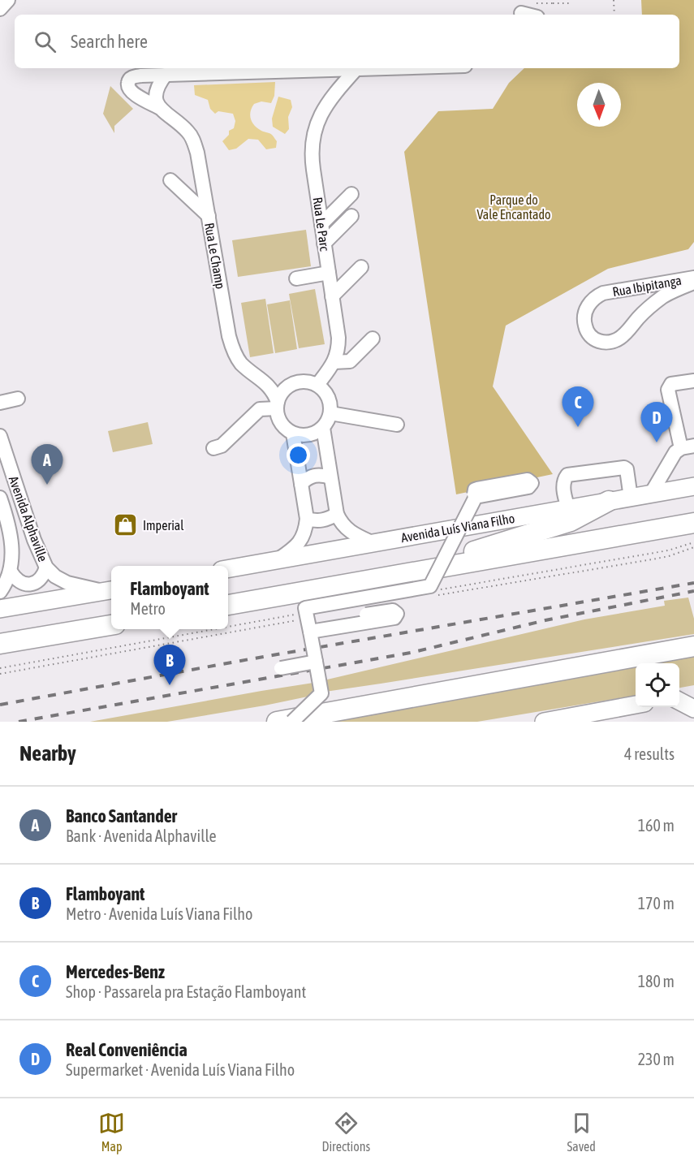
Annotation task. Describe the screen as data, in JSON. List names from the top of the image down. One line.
{"streets":{"main road":["Avenida Luís Viana Filho"],"street":["Rua Le Parc","Rua Le Champ","Rua Ibipitanga","Avenida Alphaville"]},"crossings":[["Rua Le Parc","Rua Le Champ"]],"parks":["Parque do Vale Encantado"],"places":{"shop":["Imperial"]},"north":"bottom","page":{"search":"Search here","pins":["C","D","A","B"],"popup":["Flamboyant","Metro"],"heading":["Nearby","4 results"],"list":[{"mark":"A","name":"Banco Santander","note":"Bank · Avenida Alphaville","value":"160 m"},{"mark":"B","name":"Flamboyant","note":"Metro · Avenida Luís Viana Filho","value":"170 m"},{"mark":"C","name":"Mercedes-Benz","note":"Shop · Passarela pra Estação Flamboyant","value":"180 m"},{"mark":"D","name":"Real Conveniência","note":"Supermarket · Avenida Luís Viana Filho","value":"230 m"}],"nav":["Map","Directions","Saved"]}}
